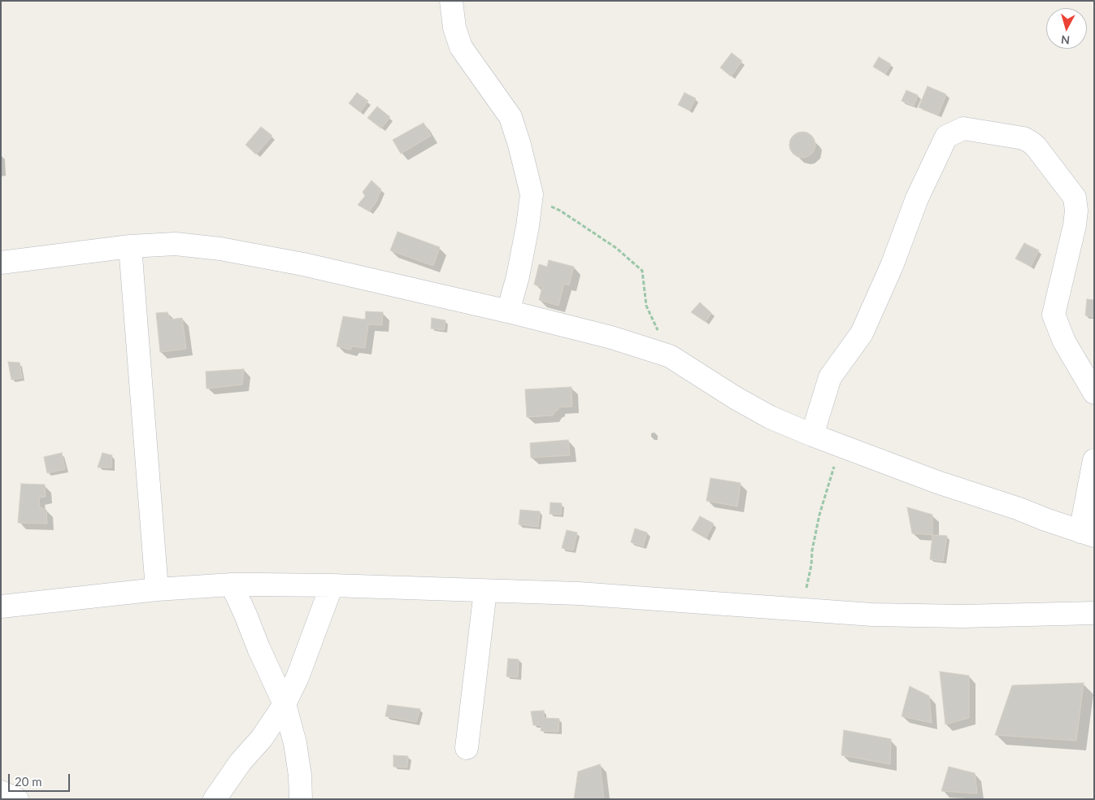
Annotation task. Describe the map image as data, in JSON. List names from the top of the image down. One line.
{"scale_bar":"20 m","north":"bottom"}
